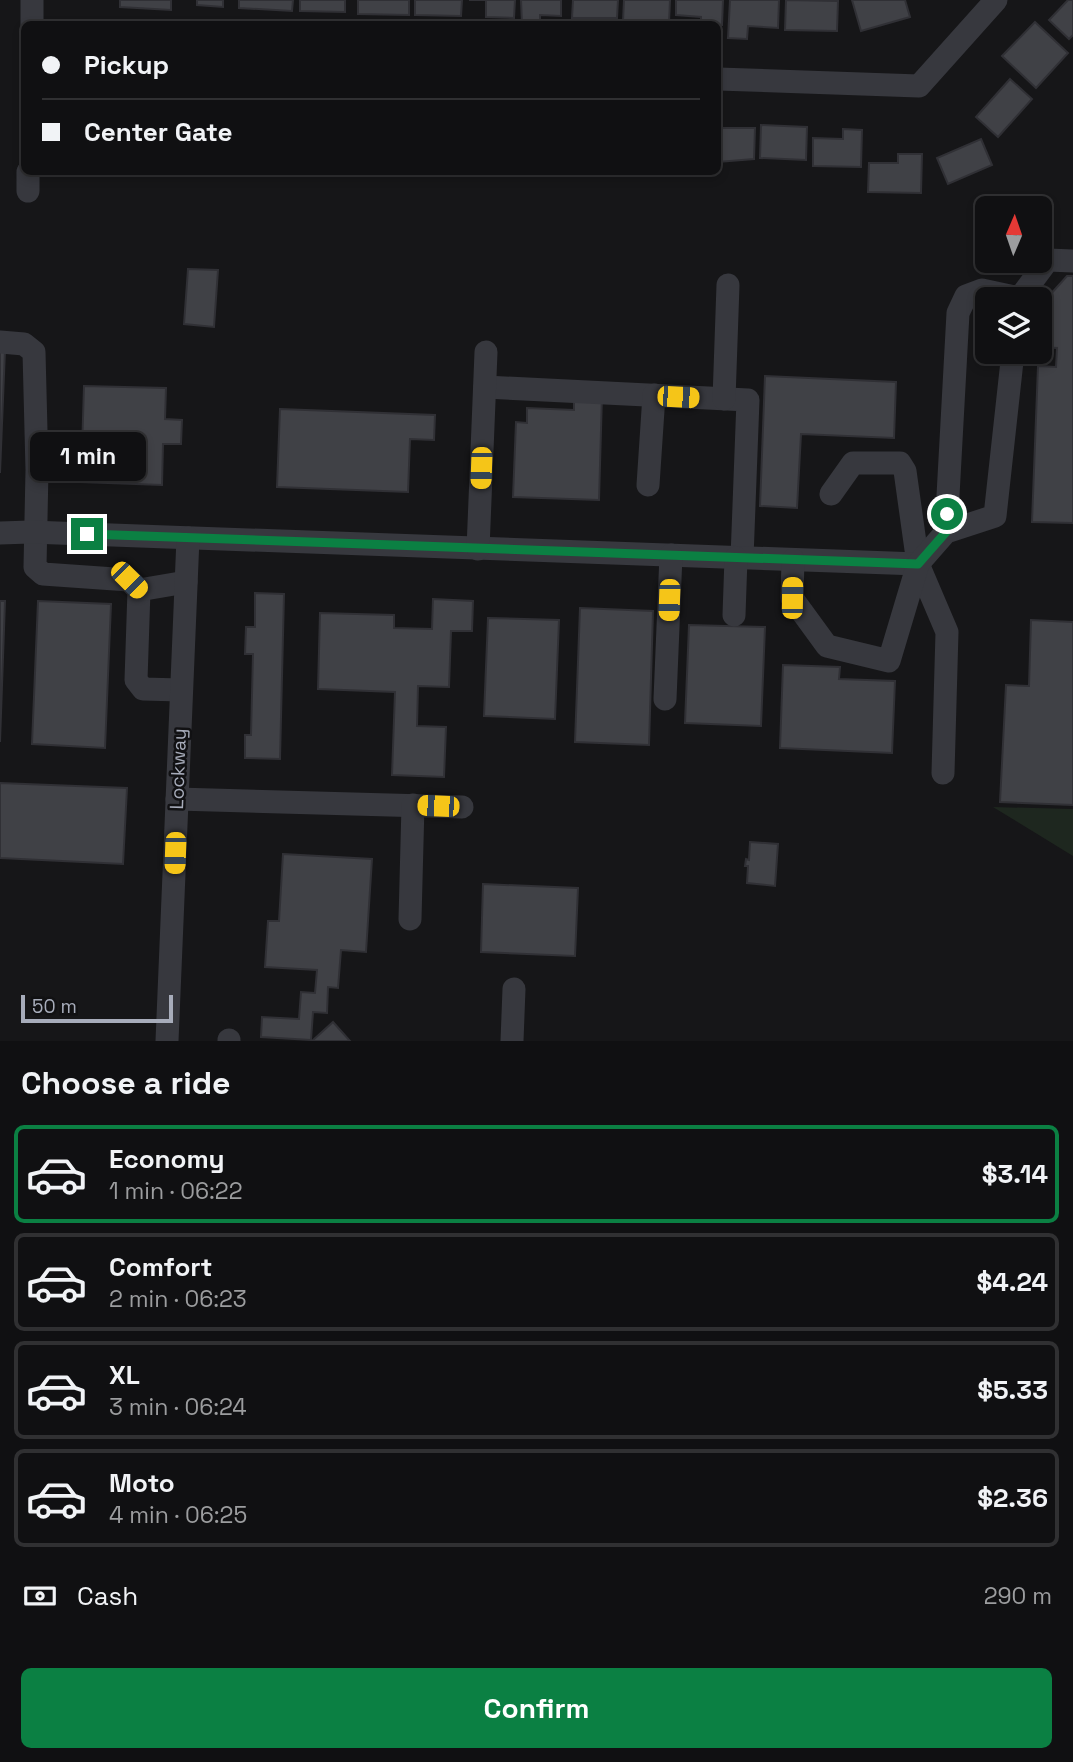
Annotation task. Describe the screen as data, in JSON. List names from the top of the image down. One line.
{"streets":{"street":["Lockway"]},"scale_bar":"50 m","north":"top","page":{"banner":["Pickup","Center Gate"],"bubble":"1 min","scale":"50 m","heading":"Choose a ride","list":[{"name":"Economy","note":"1 min · 06:22","value":"$3.14"},{"name":"Comfort","note":"2 min · 06:23","value":"$4.24"},{"name":"XL","note":"3 min · 06:24","value":"$5.33"},{"name":"Moto","note":"4 min · 06:25","value":"$2.36"}],"pay":["Cash","290 m"],"buttons":"Confirm"}}
